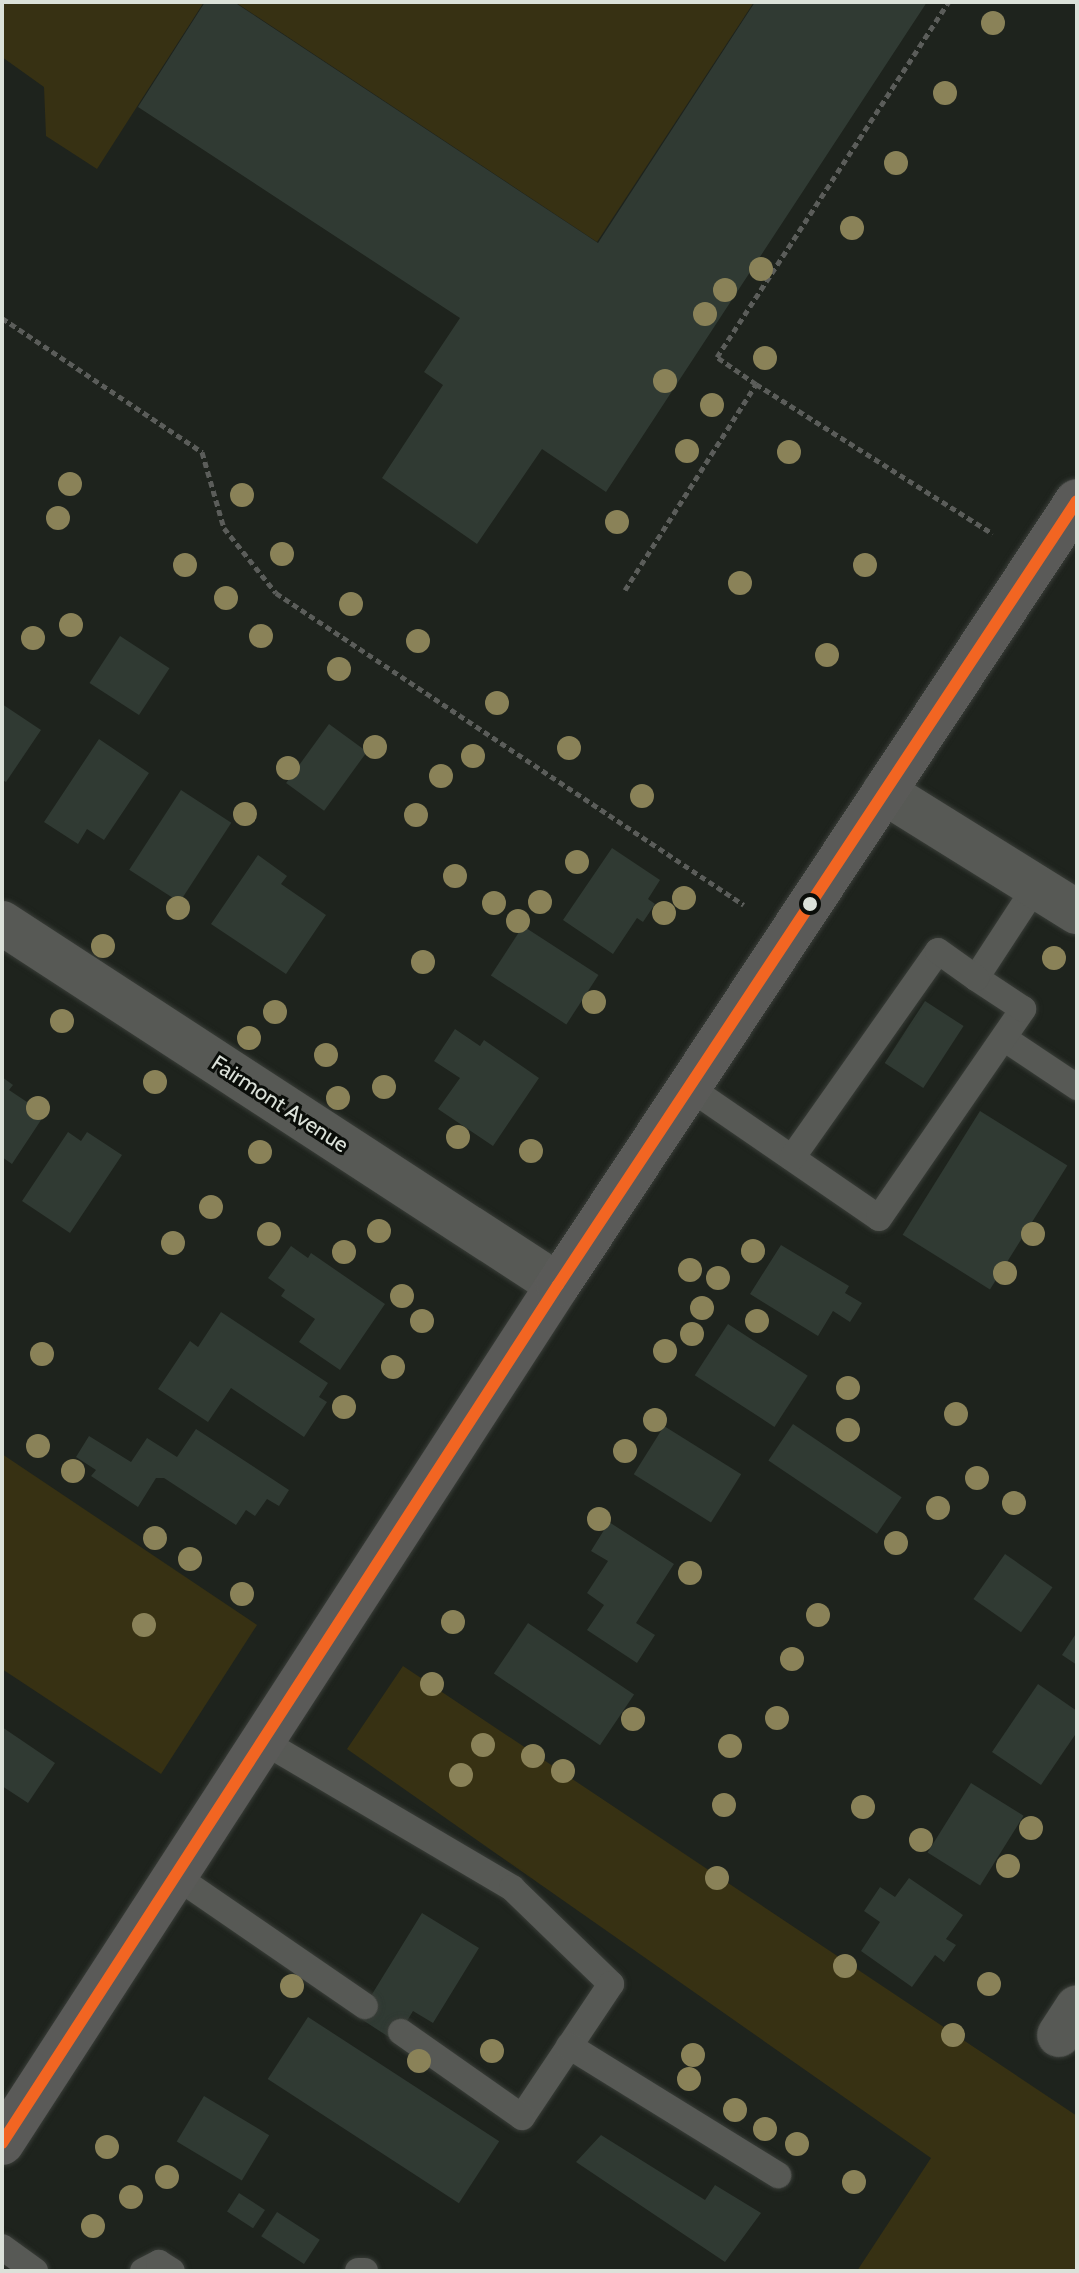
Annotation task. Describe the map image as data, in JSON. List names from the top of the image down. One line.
{"streets":{"street":["Fairmont Avenue"]}}
